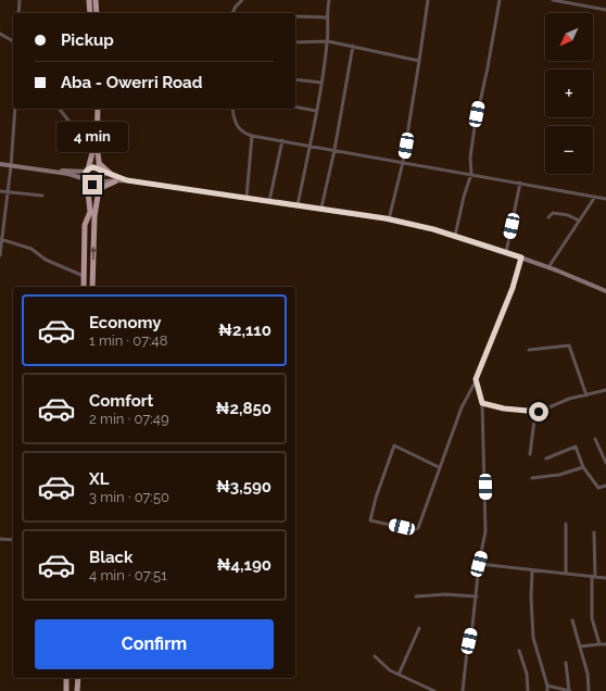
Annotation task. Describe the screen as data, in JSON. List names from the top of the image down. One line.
{"north":"bottom left","page":{"map_buttons":["+","−"],"banner":["Pickup","Aba - Owerri Road"],"bubble":"4 min","list":[{"name":"Economy","note":"1 min · 07:48","value":"₦2,110"},{"name":"Comfort","note":"2 min · 07:49","value":"₦2,850"},{"name":"XL","note":"3 min · 07:50","value":"₦3,590"},{"name":"Black","note":"4 min · 07:51","value":"₦4,190"}],"buttons":"Confirm"}}
